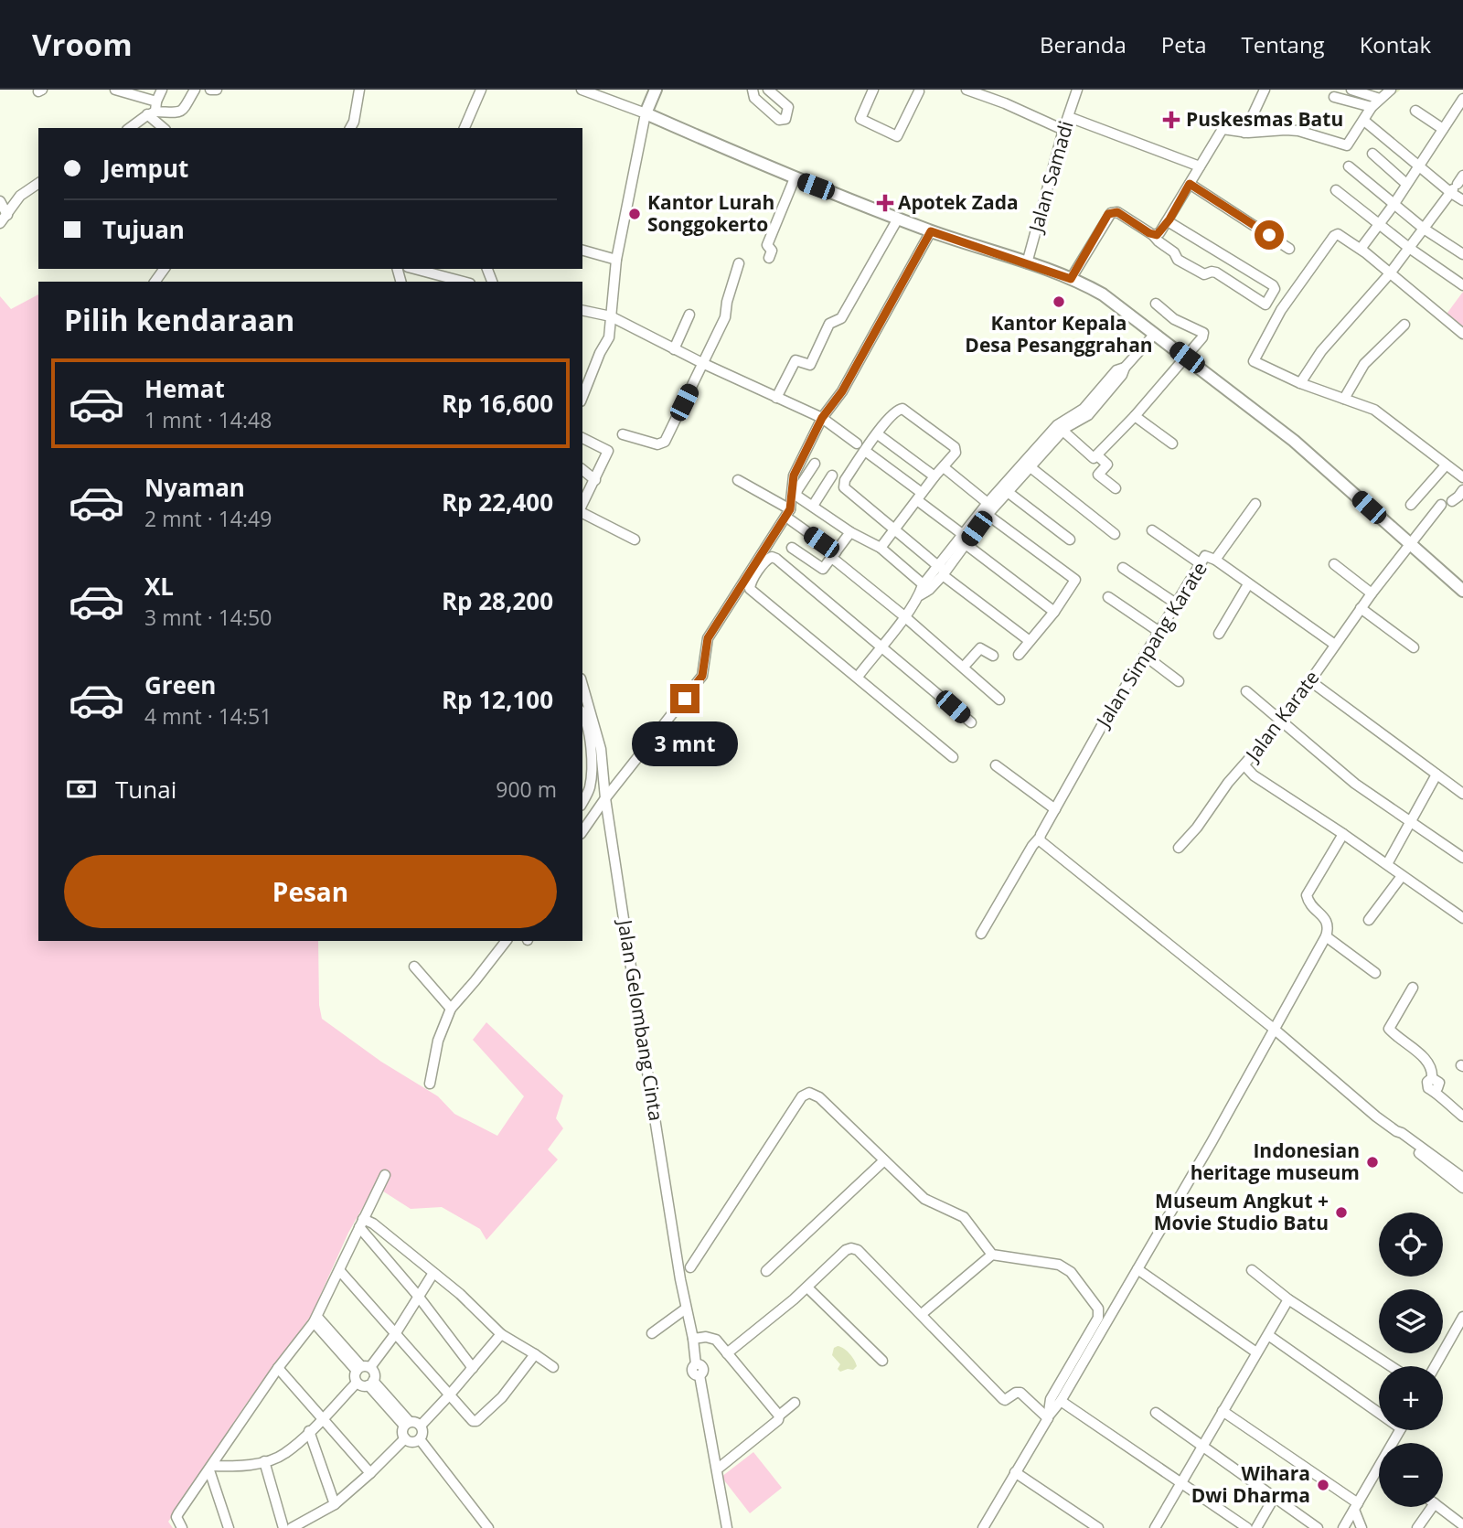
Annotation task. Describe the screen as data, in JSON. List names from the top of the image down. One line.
{"streets":{"street":["Jalan Samadi","Jalan Simpang Karate","Jalan Karate","Jalan Gelombang Cinta"]},"crossings":[["Jalan Simpang Karate","Jalan Karate"]],"places":{"health":["Puskesmas Batu","Apotek Zada"],"other":["Kantor Lurah Songgokerto","Kantor Kepala Desa Pesanggrahan","Indonesian heritage museum","Museum Angkut + Movie Studio Batu","Wihara Dwi Dharma"]},"page":{"header":"Vroom","nav":["Beranda","Peta","Tentang","Kontak"],"banner":["Jemput","Tujuan"],"heading":"Pilih kendaraan","list":[{"name":"Hemat","note":"1 mnt · 14:48","value":"Rp 16,600"},{"name":"Nyaman","note":"2 mnt · 14:49","value":"Rp 22,400"},{"name":"XL","note":"3 mnt · 14:50","value":"Rp 28,200"},{"name":"Green","note":"4 mnt · 14:51","value":"Rp 12,100"}],"bubble":"3 mnt","pay":["Tunai","900 m"],"buttons":"Pesan","map_buttons":["+","−"]}}
